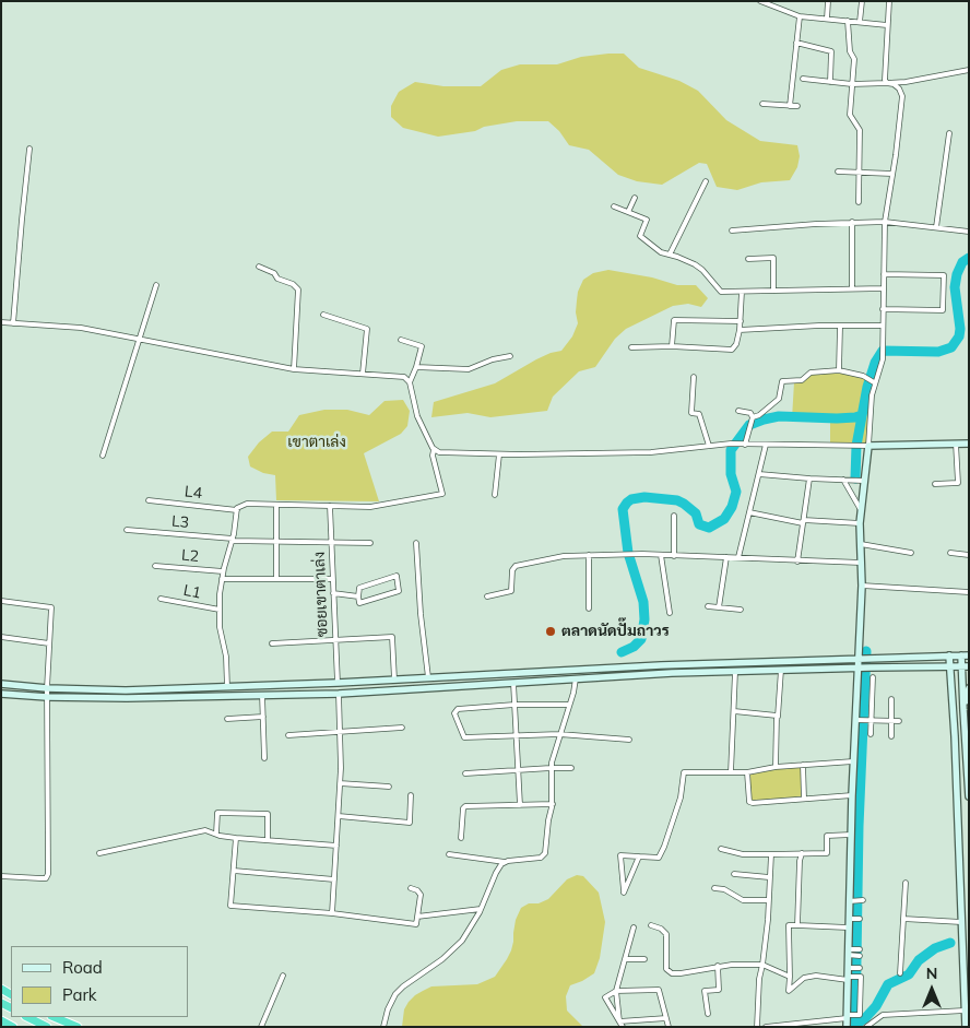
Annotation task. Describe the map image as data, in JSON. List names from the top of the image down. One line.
{"streets":{"street":["L4","L3","L2","L1","ซอยเขาตาเล่ง"]},"crossings":[["L3","ซอยเขาตาเล่ง"]],"parks":["เขาตาเล่ง"],"places":["ตลาดนัดปั๊มถาวร"],"legend":["Road","Park"],"north":"top"}
